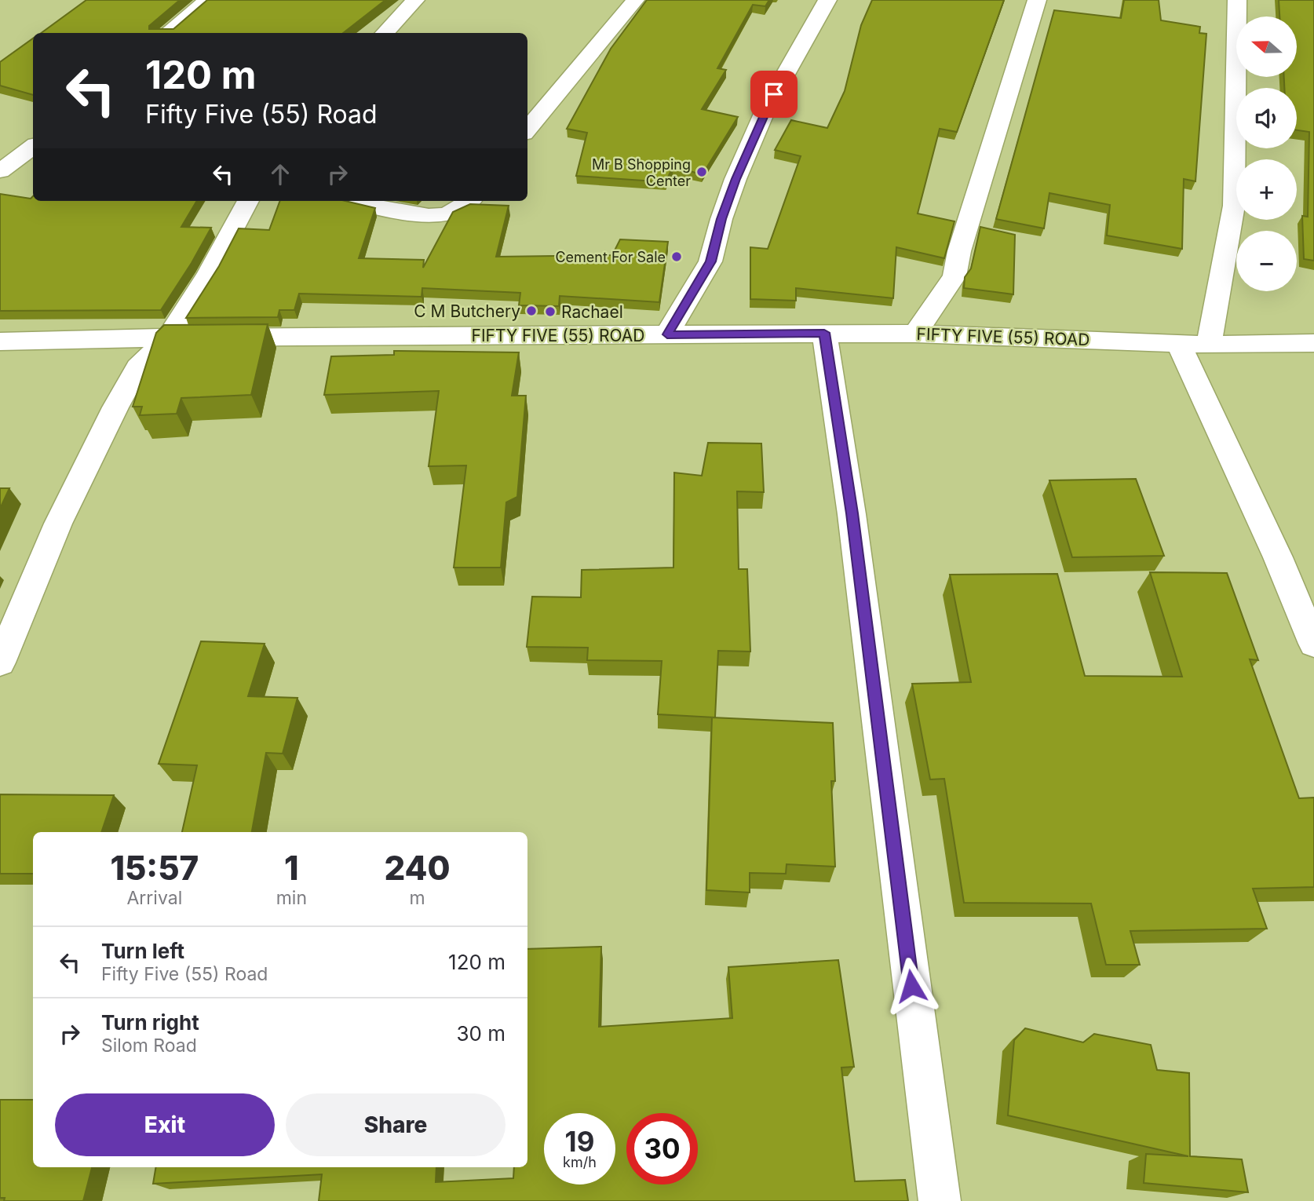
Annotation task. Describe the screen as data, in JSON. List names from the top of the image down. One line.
{"streets":{"street":["FIFTY FIVE (55) ROAD"]},"places":["Mr B Shopping Center","Cement For Sale","C M Butchery","Rachael"],"north":"left","page":{"map_buttons":["+","−"],"turn":["120 m","Fifty Five (55) Road"],"eta":["15:57","Arrival","1","min","240","m"],"list":[{"name":"Turn left","note":"Fifty Five (55) Road","value":"120 m"},{"name":"Turn right","note":"Silom Road","value":"30 m"}],"buttons":["Exit","Share"],"speed":"19 km/h","limit":"30"}}
